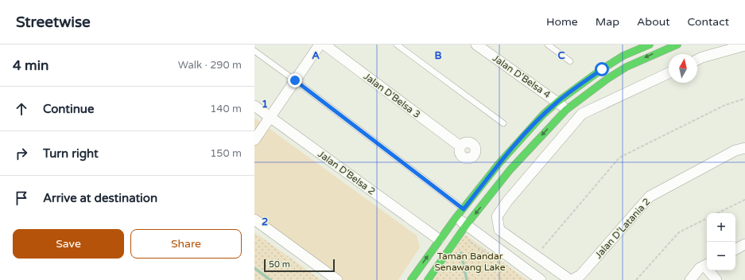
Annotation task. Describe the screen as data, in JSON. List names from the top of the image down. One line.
{"streets":{"street":["Jalan D'Belsa 4","Jalan D'Belsa 3","Jalan D'Belsa 2","Jalan D’Latania 2"]},"parks":["Taman Bandar Senawang Lake"],"scale_bar":"50 m","north":"top","page":{"header":"Streetwise","nav":["Home","Map","About","Contact"],"heading":["4 min","Walk · 290 m"],"list":[["Continue","140 m"],["Turn right","150 m"],"Arrive at destination"],"map_buttons":["+","−"],"buttons":["Save","Share"],"scale":"50 m"},"grid":{"columns":["A","B","C"],"rows":["1","2"]}}
